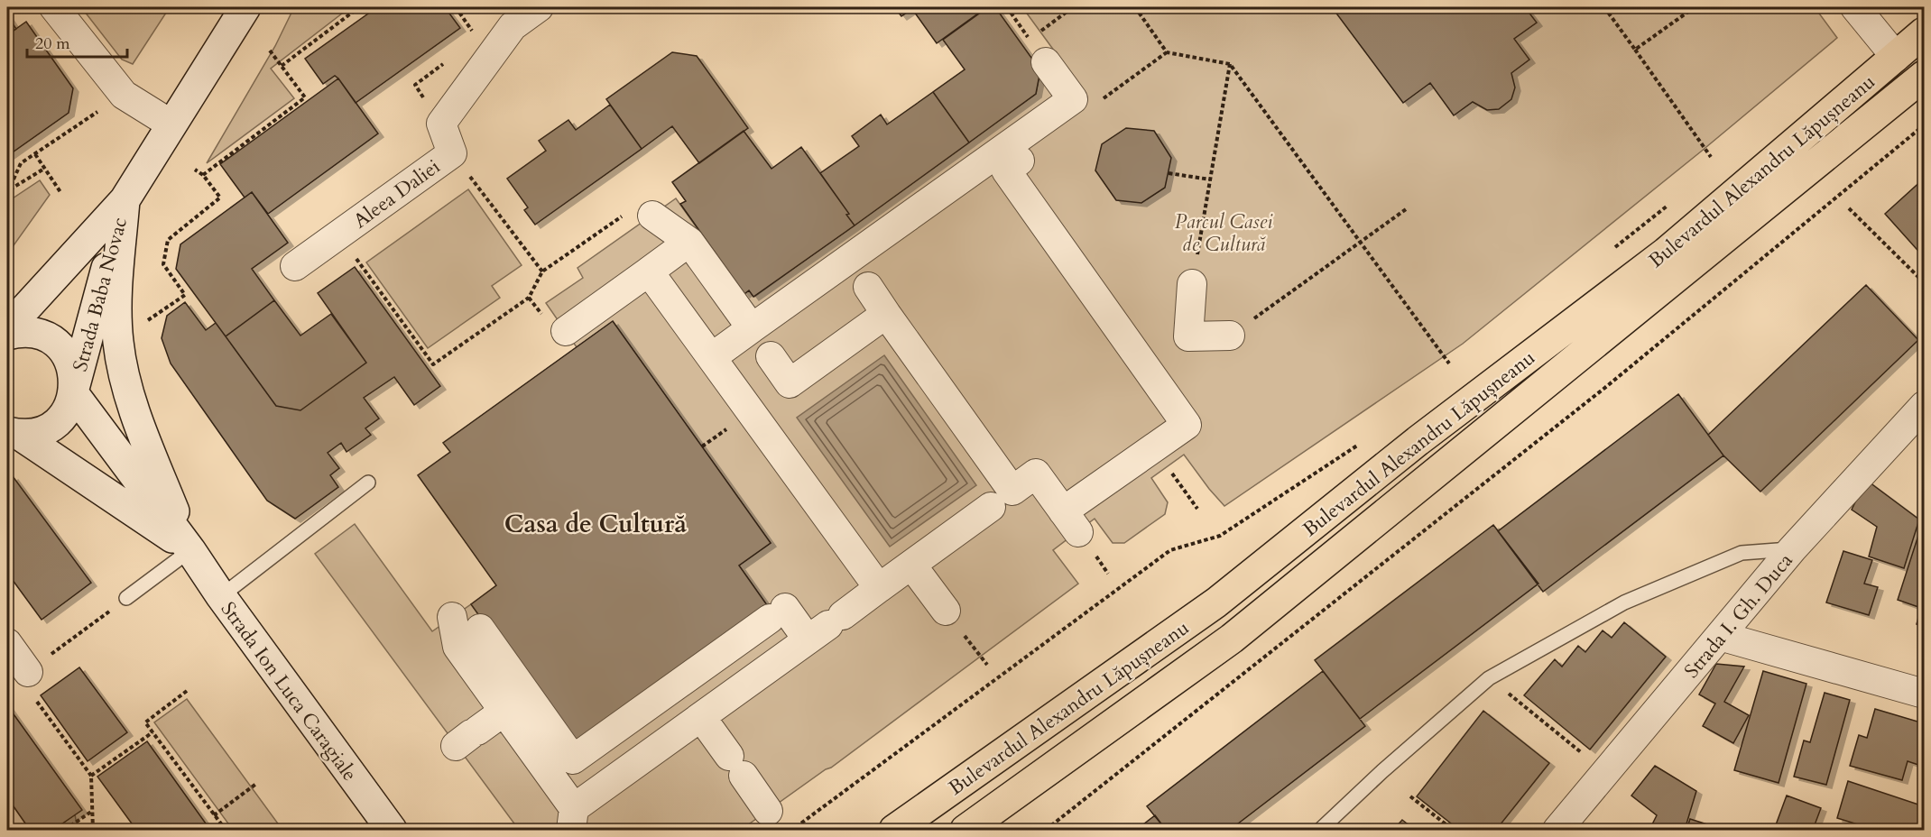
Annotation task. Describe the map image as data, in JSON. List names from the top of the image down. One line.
{"streets":{"main road":["Bulevardul Alexandru Lăpușneanu","Strada Baba Novac","Strada Ion Luca Caragiale"],"street":["Aleea Daliei","Strada I. Gh. Duca"]},"crossings":[["Strada Baba Novac","Strada Ion Luca Caragiale"]],"districts":["Casa de Cultură"],"parks":["Parcul Casei de Cultură"],"scale_bar":"20 m"}
